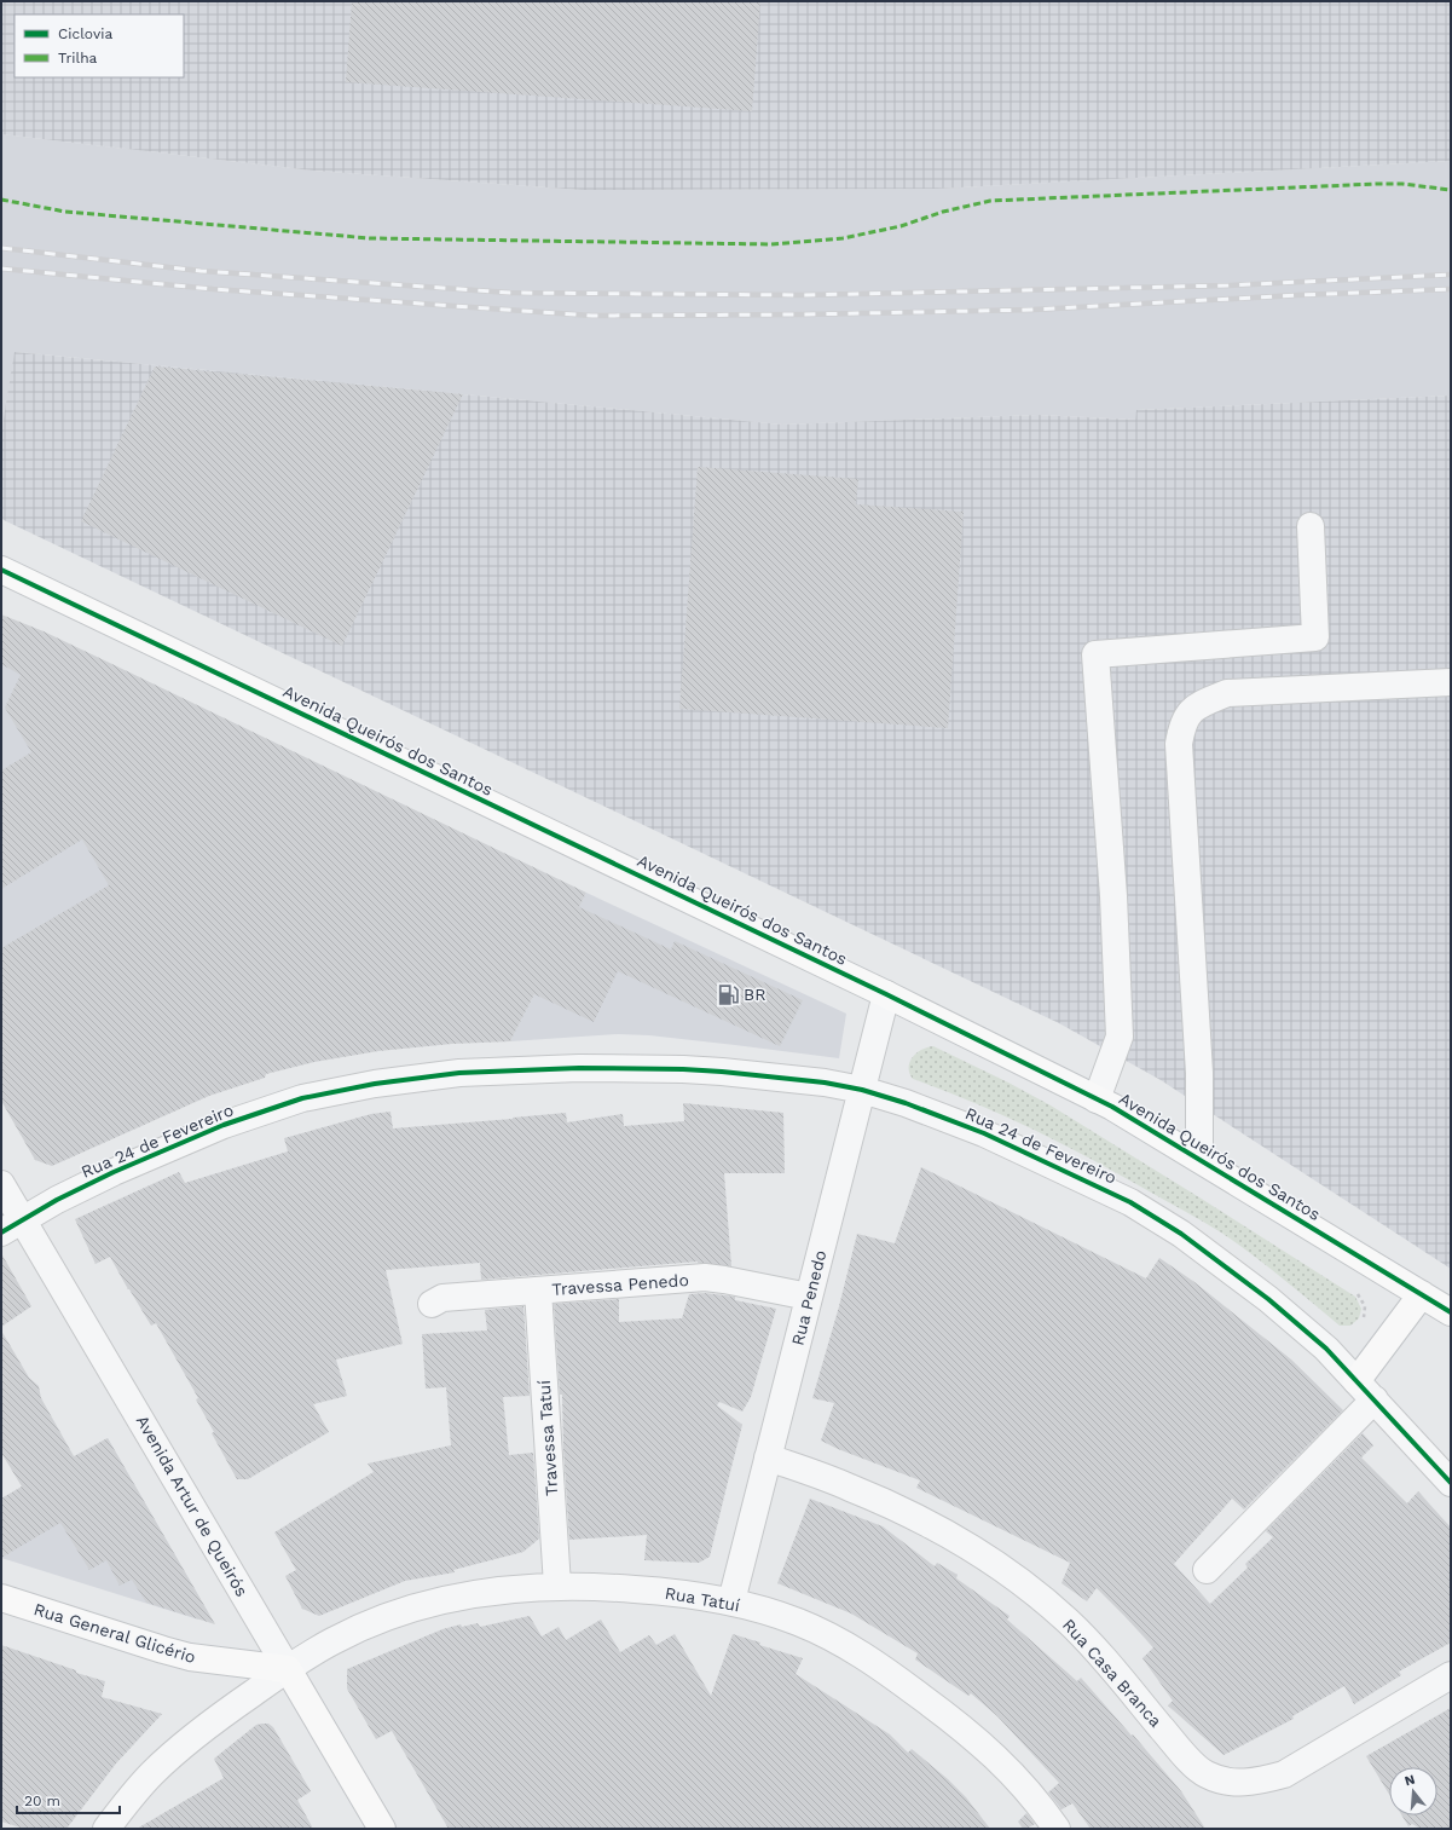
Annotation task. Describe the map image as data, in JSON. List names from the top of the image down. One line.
{"streets":{"main road":["Avenida Queirós dos Santos","Avenida Artur de Queirós","Rua General Glicério"],"street":["Rua 24 de Fevereiro","Travessa Penedo","Rua Penedo","Travessa Tatuí","Rua Tatuí","Rua Casa Branca"]},"crossings":[["Avenida Queirós dos Santos","Rua Penedo"],["Rua 24 de Fevereiro","Rua Penedo"],["Rua 24 de Fevereiro","Avenida Artur de Queirós"],["Travessa Penedo","Rua Penedo"],["Travessa Penedo","Travessa Tatuí"],["Rua Penedo","Rua Tatuí"],["Rua Penedo","Rua Casa Branca"],["Travessa Tatuí","Rua Tatuí"],["Avenida Artur de Queirós","Rua Tatuí"],["Avenida Artur de Queirós","Rua General Glicério"],["Rua Tatuí","Rua General Glicério"]],"places":{"fuel station":["BR"]},"legend":["Ciclovia","Trilha"],"scale_bar":"20 m","north":"top"}
